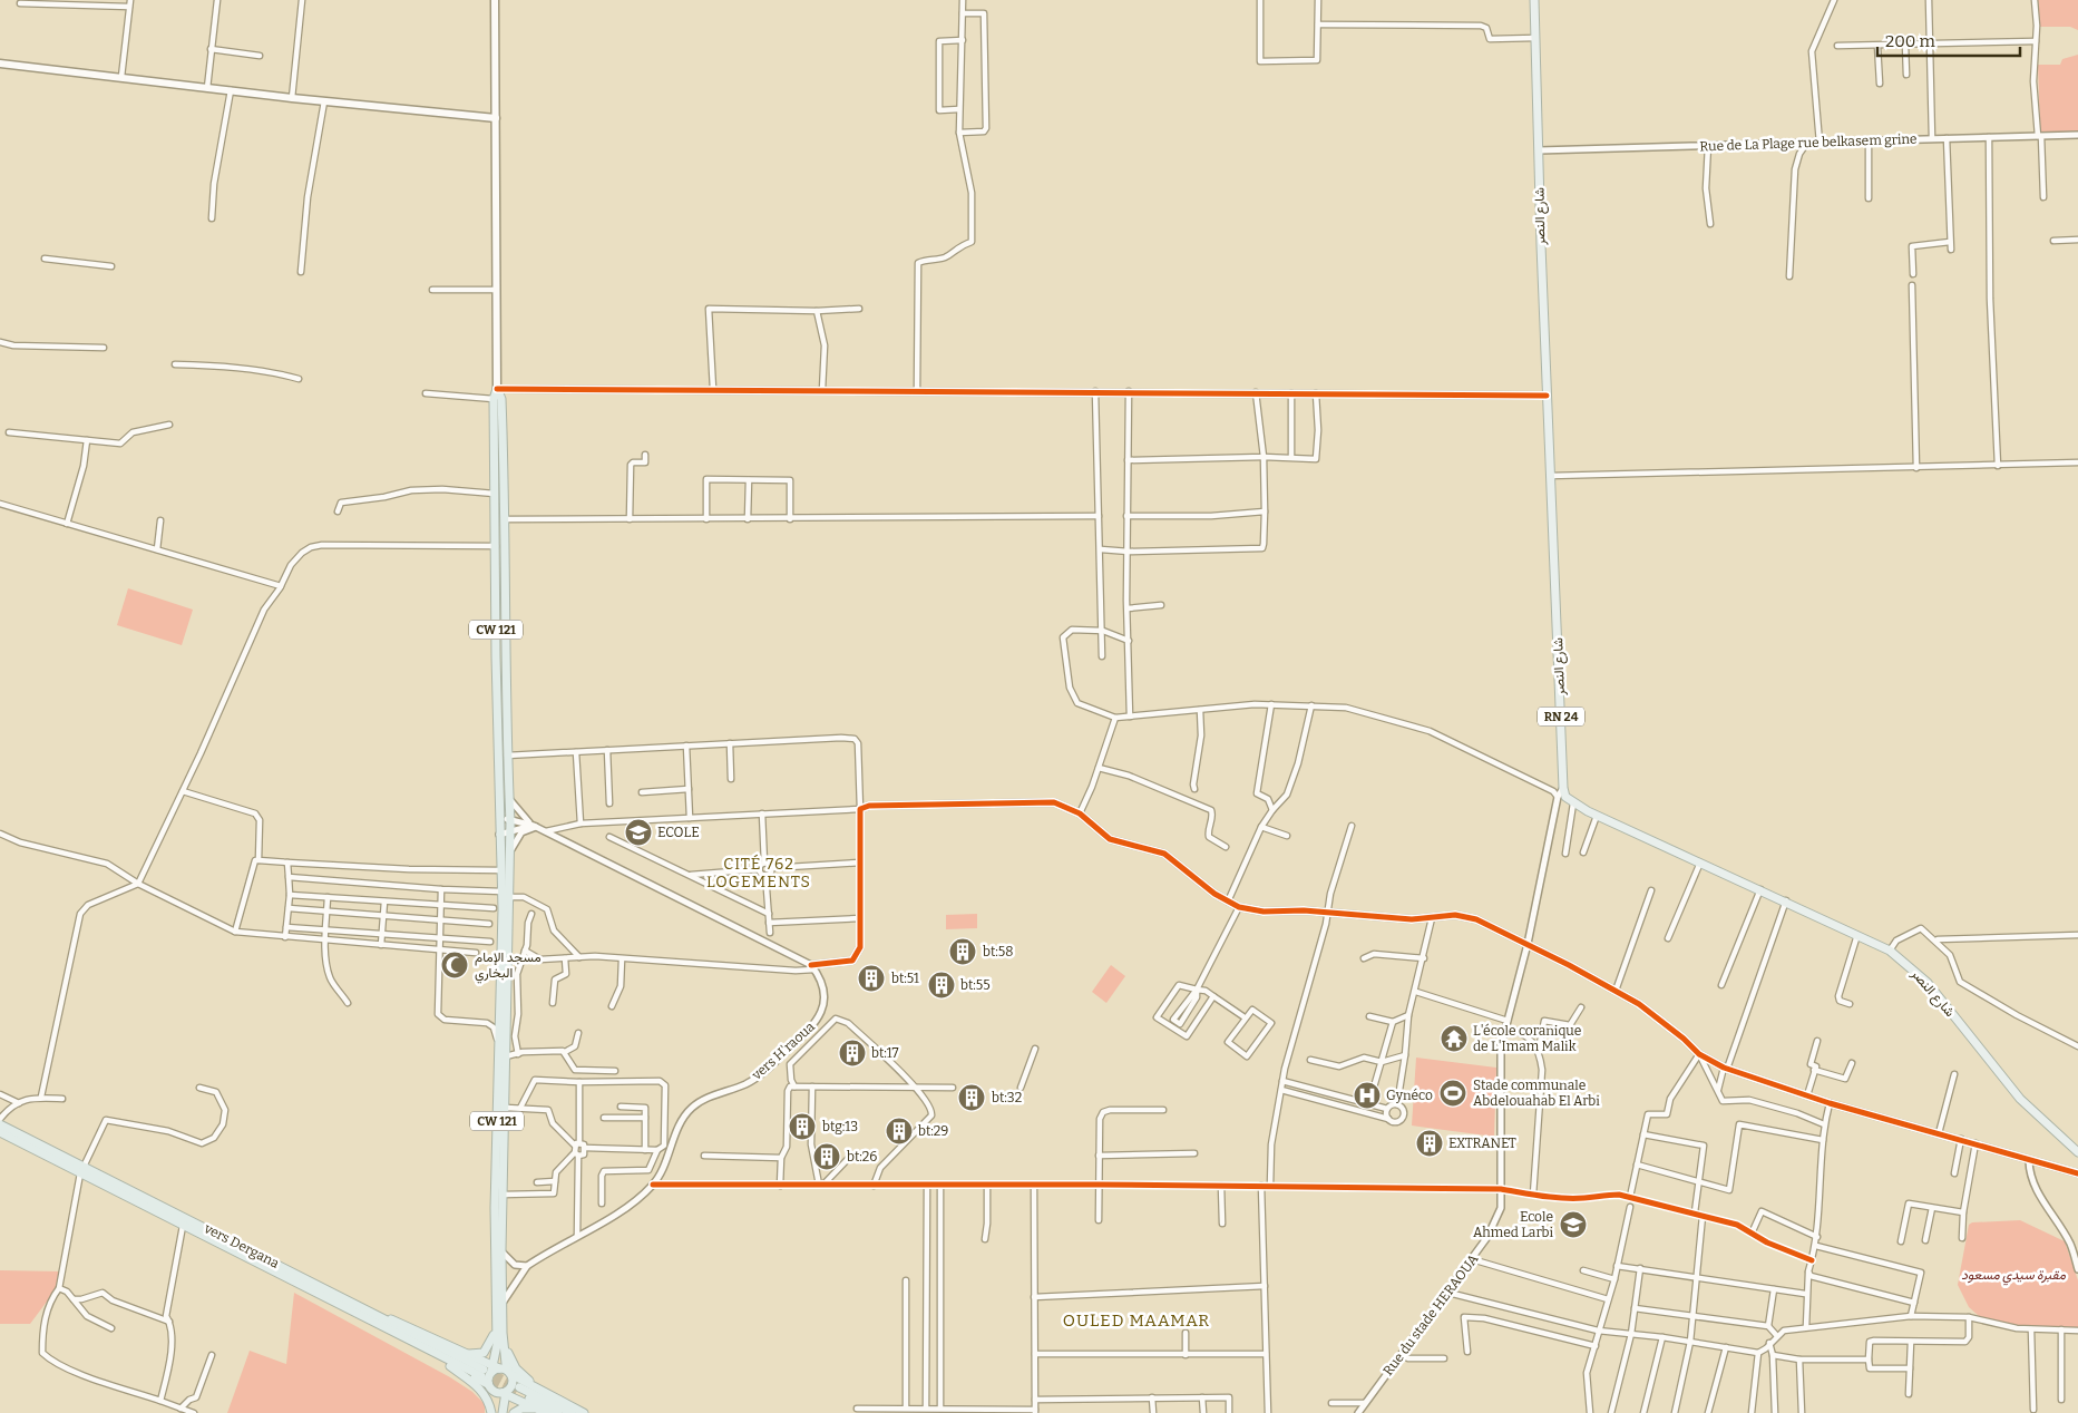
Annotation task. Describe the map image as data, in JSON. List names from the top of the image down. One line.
{"streets":{"highway":["CW 121","vers Dergana"],"main road":["شارع النصر","RN 24"],"street":["Rue de La Plage rue belkasem grine","vers H'raoua","Rue du stade HERAOUA"]},"crossings":[["Rue de La Plage rue belkasem grine","شارع النصر"],["شارع النصر","Rue du stade HERAOUA"],["CW 121","vers Dergana"]],"districts":["CITÉ 762 LOGEMENTS","OULED MAAMAR"],"parks":["مقبرة سيدي مسعود"],"places":{"school or university":["ECOLE","Ecole Ahmed Larbi"],"building":["bt:58","bt:51","bt:55","bt:17","bt:32","btg:13","bt:29","EXTRANET","bt:26"],"mosque":["مسجد الإمام البخاري"],"temple":["L'école coranique de L'Imam Malik"],"sports":["Stade communale Abdelouahab El Arbi"],"hospital":["Gynéco"]},"scale_bar":"200 m"}
